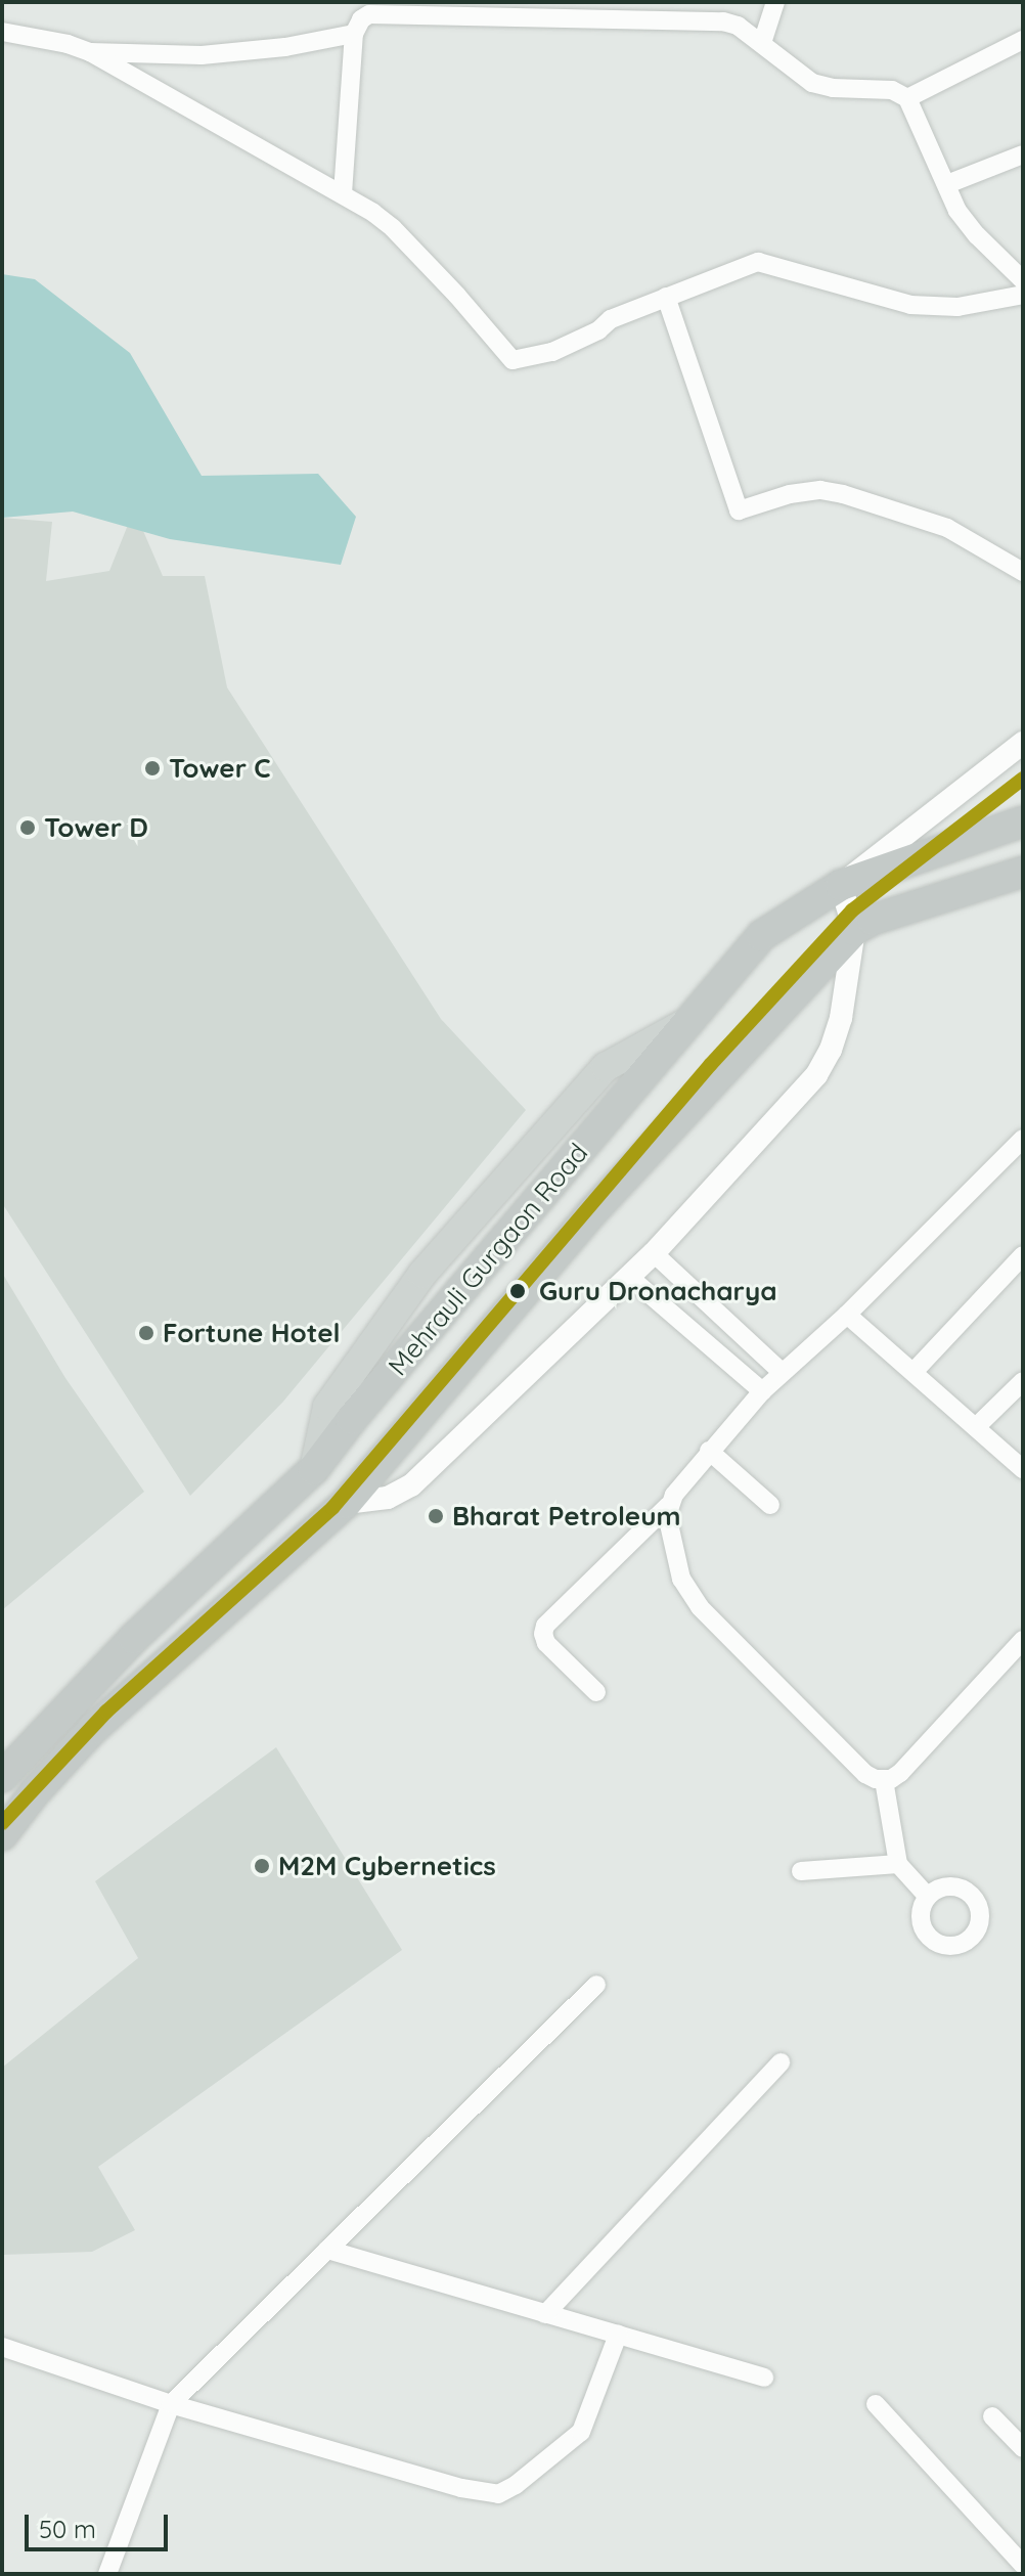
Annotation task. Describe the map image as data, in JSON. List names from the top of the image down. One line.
{"streets":{"highway":["Mehrauli Gurgaon Road"]},"places":["Tower C","Tower D","Guru Dronacharya","Fortune Hotel","Bharat Petroleum","M2M Cybernetics"],"scale_bar":"50 m"}
